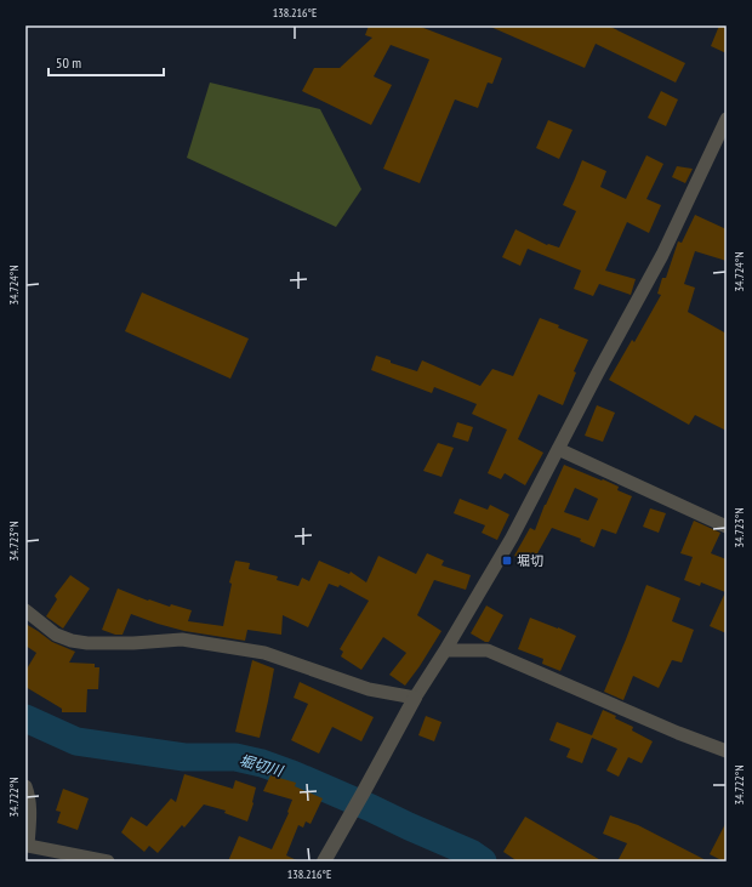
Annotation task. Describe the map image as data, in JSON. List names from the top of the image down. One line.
{"water":["堀切川"],"places":{"transit":["堀切"]},"scale_bar":"50 m","coordinates":["138.216°E","34.724°N","34.723°N","34.722°N"]}
